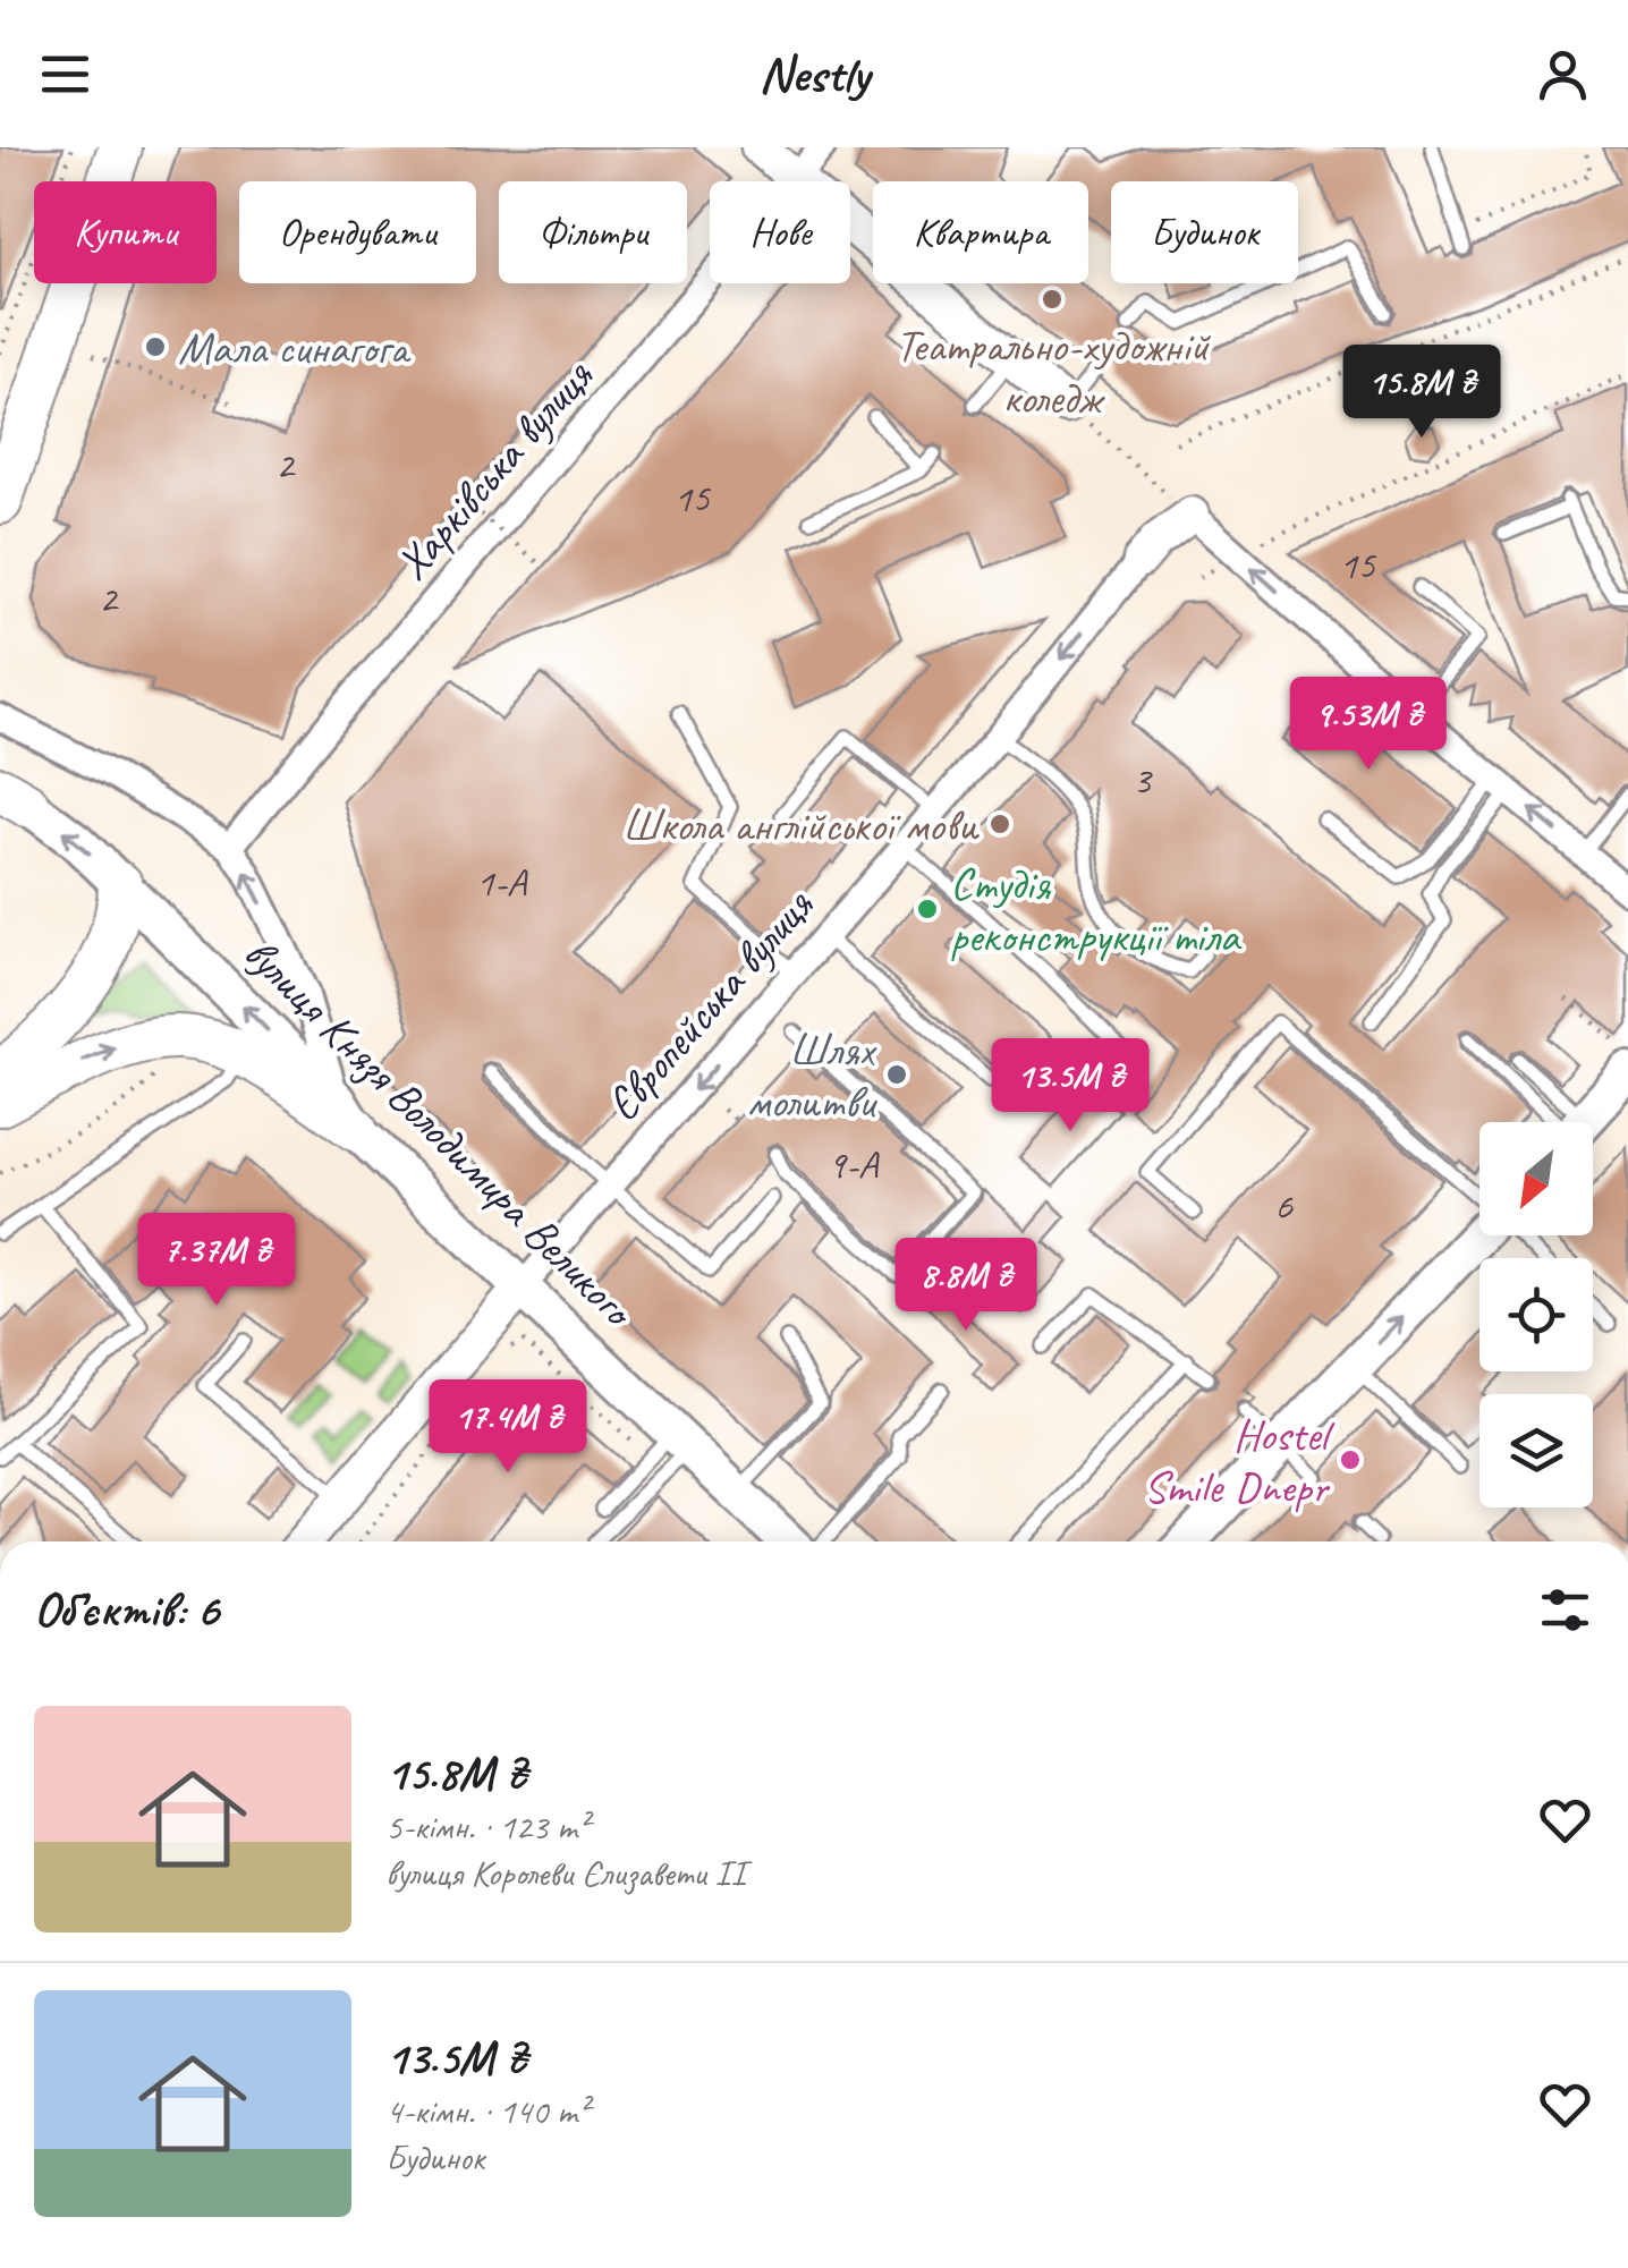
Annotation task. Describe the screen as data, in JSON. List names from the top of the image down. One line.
{"streets":{"main road":["вулиця Князя Володимира Великого"],"street":["Харківська вулиця","Європейська вулиця"]},"crossings":[["Європейська вулиця","вулиця Князя Володимира Великого"]],"one_way":["Європейська вулиця","вулиця Князя Володимира Великого"],"places":["Театрально-художній коледж","Мала синагога","Школа англійської мови","Студія реконструкції тіла","Шлях молитви","Hostel Smile Dnepr"],"house_numbers":["2","15","15","2","3","1-А","9-А","6"],"north":"bottom left","page":{"header":"Nestly","chip":["Купити","Орендувати","Фільтри","Нове","Квартира","Будинок"],"price":["15.8M ₴","9.53M ₴","13.5M ₴","7.37M ₴","8.8M ₴","17.4M ₴"],"heading":"Об’єктів: 6","list":[{"name":"15.8M ₴","note":"5-кімн. · 123 m² · вулиця Королеви Єлизавети ІІ"},{"name":"13.5M ₴","note":"4-кімн. · 140 m² · Будинок"}]}}
